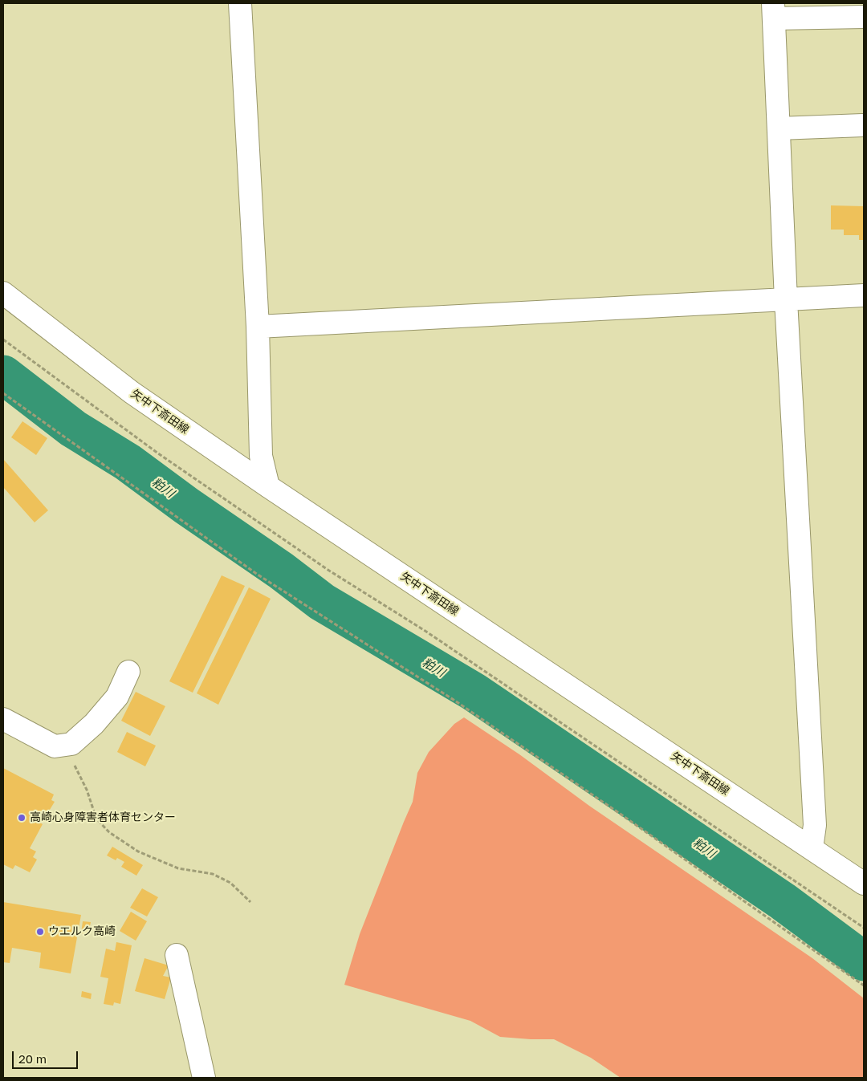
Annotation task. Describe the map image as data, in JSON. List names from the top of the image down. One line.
{"streets":{"street":["矢中下斎田線"]},"water":["粕川"],"places":["高崎心身障害者体育センター","ウエルク高崎"],"scale_bar":"20 m"}
